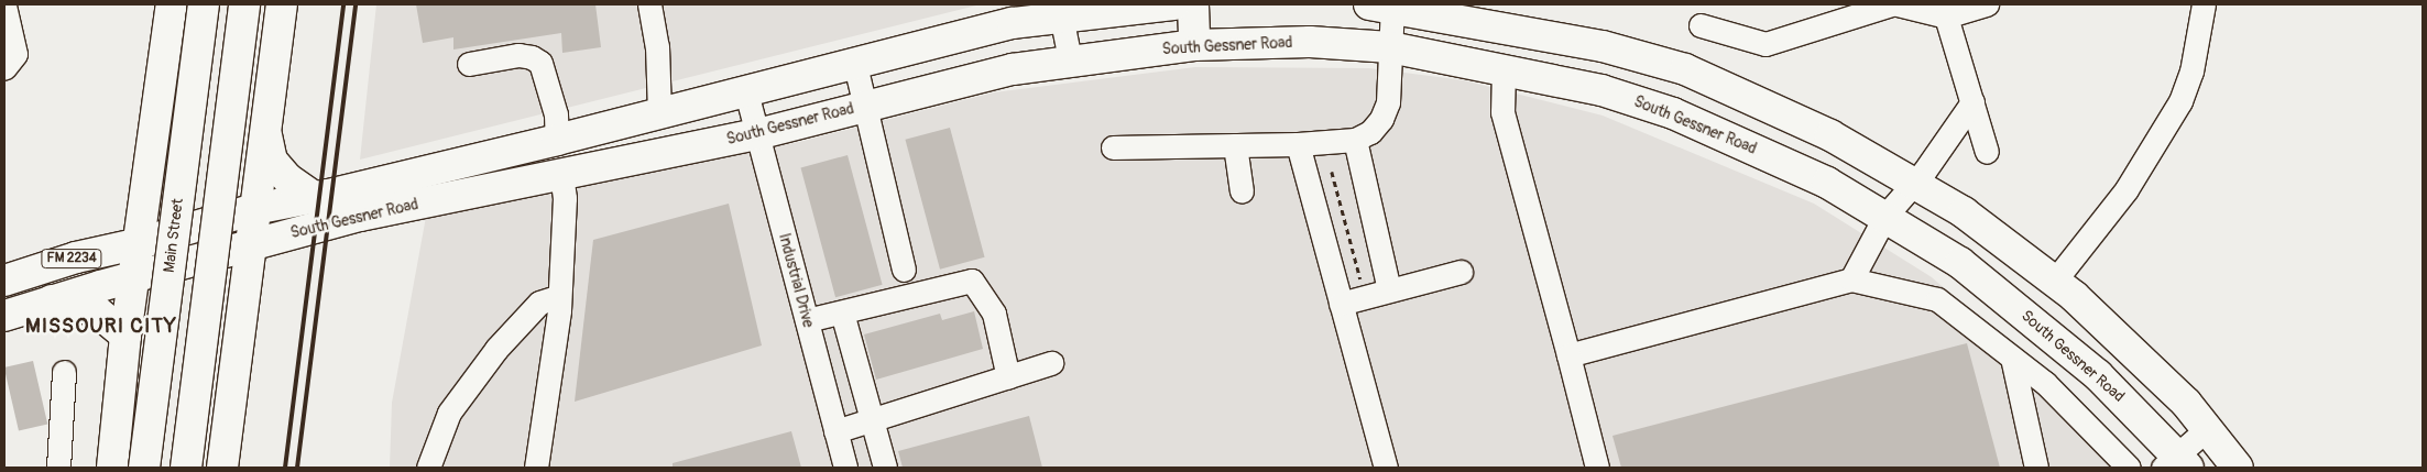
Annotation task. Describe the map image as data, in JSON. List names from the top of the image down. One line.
{"streets":{"main road":["South Gessner Road","Main Street","FM 2234"],"street":["Industrial Drive"]},"crossings":[["South Gessner Road","FM 2234"],["South Gessner Road","Industrial Drive"]],"districts":["MISSOURI CITY"]}
